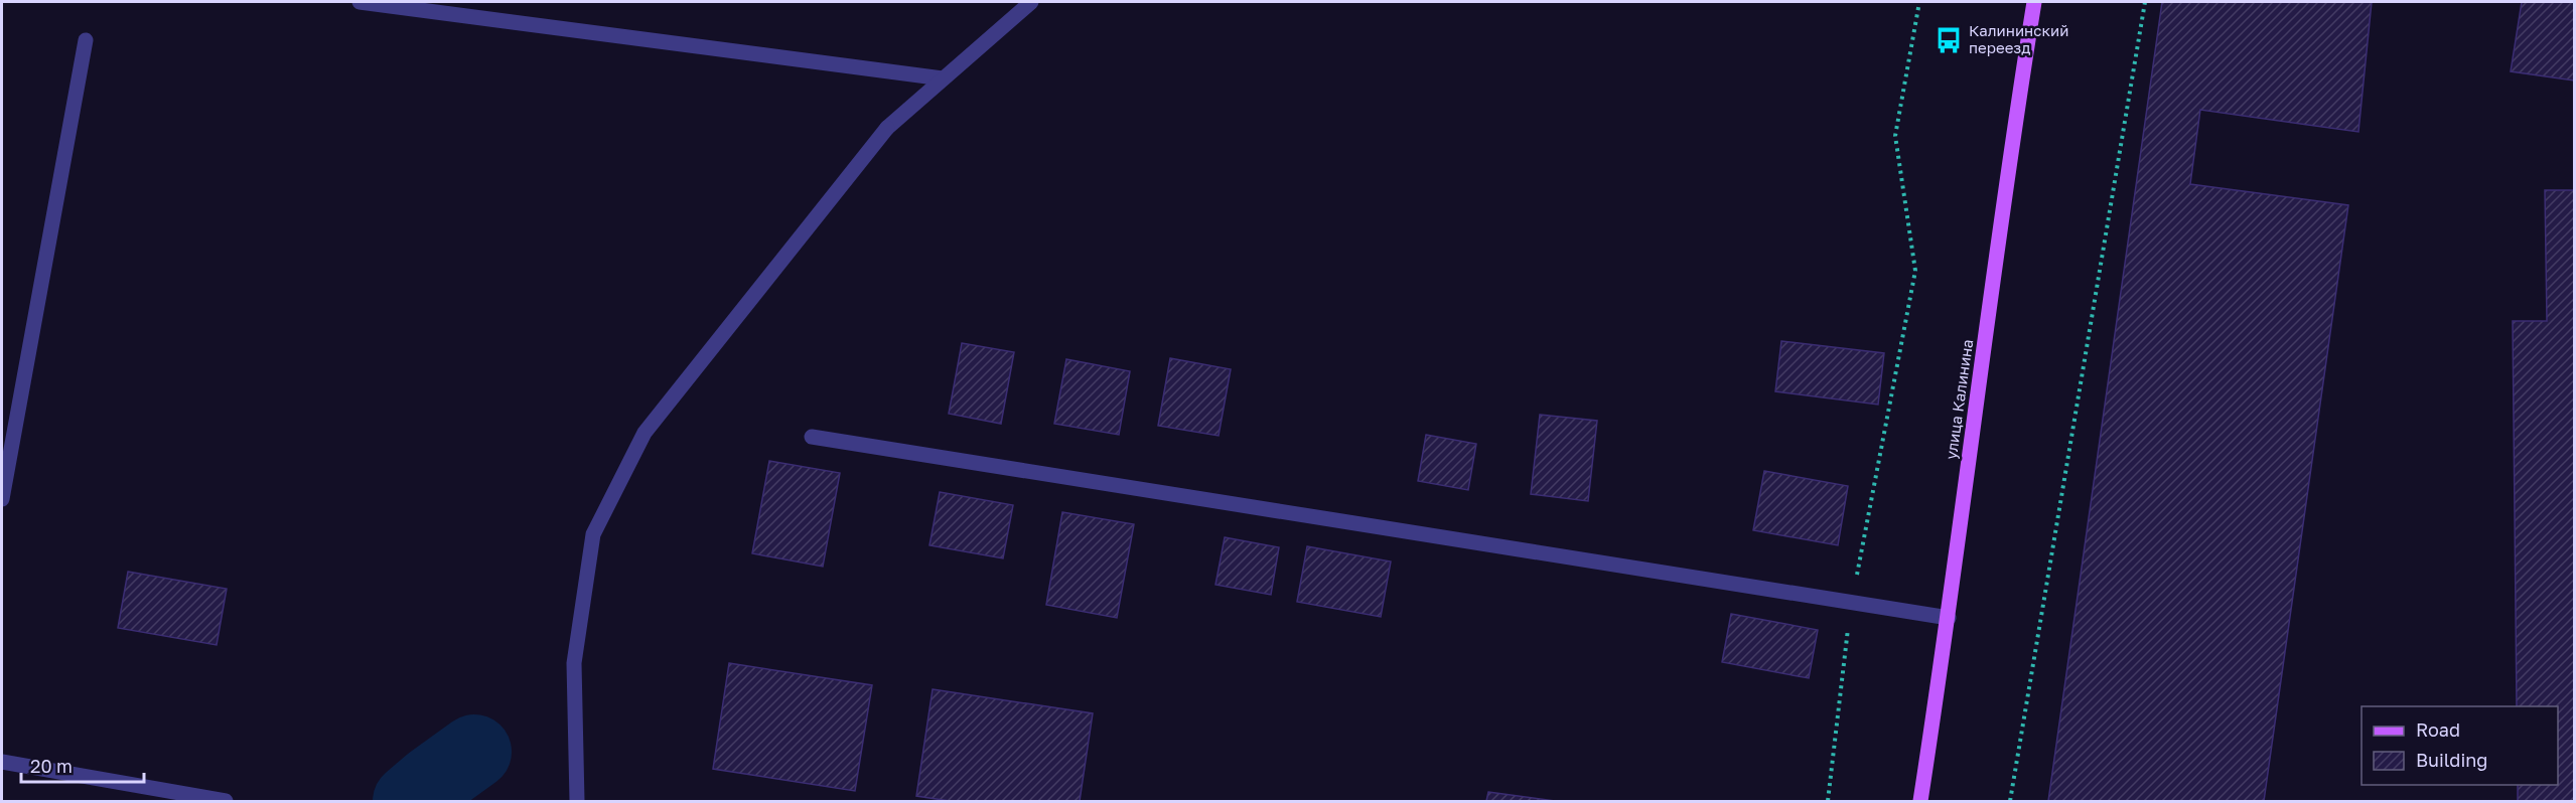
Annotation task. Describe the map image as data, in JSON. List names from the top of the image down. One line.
{"streets":{"main road":["улица Калинина"]},"places":{"bus stop":["Калининский переезд"]},"legend":["Road","Building"],"scale_bar":"20 m"}
